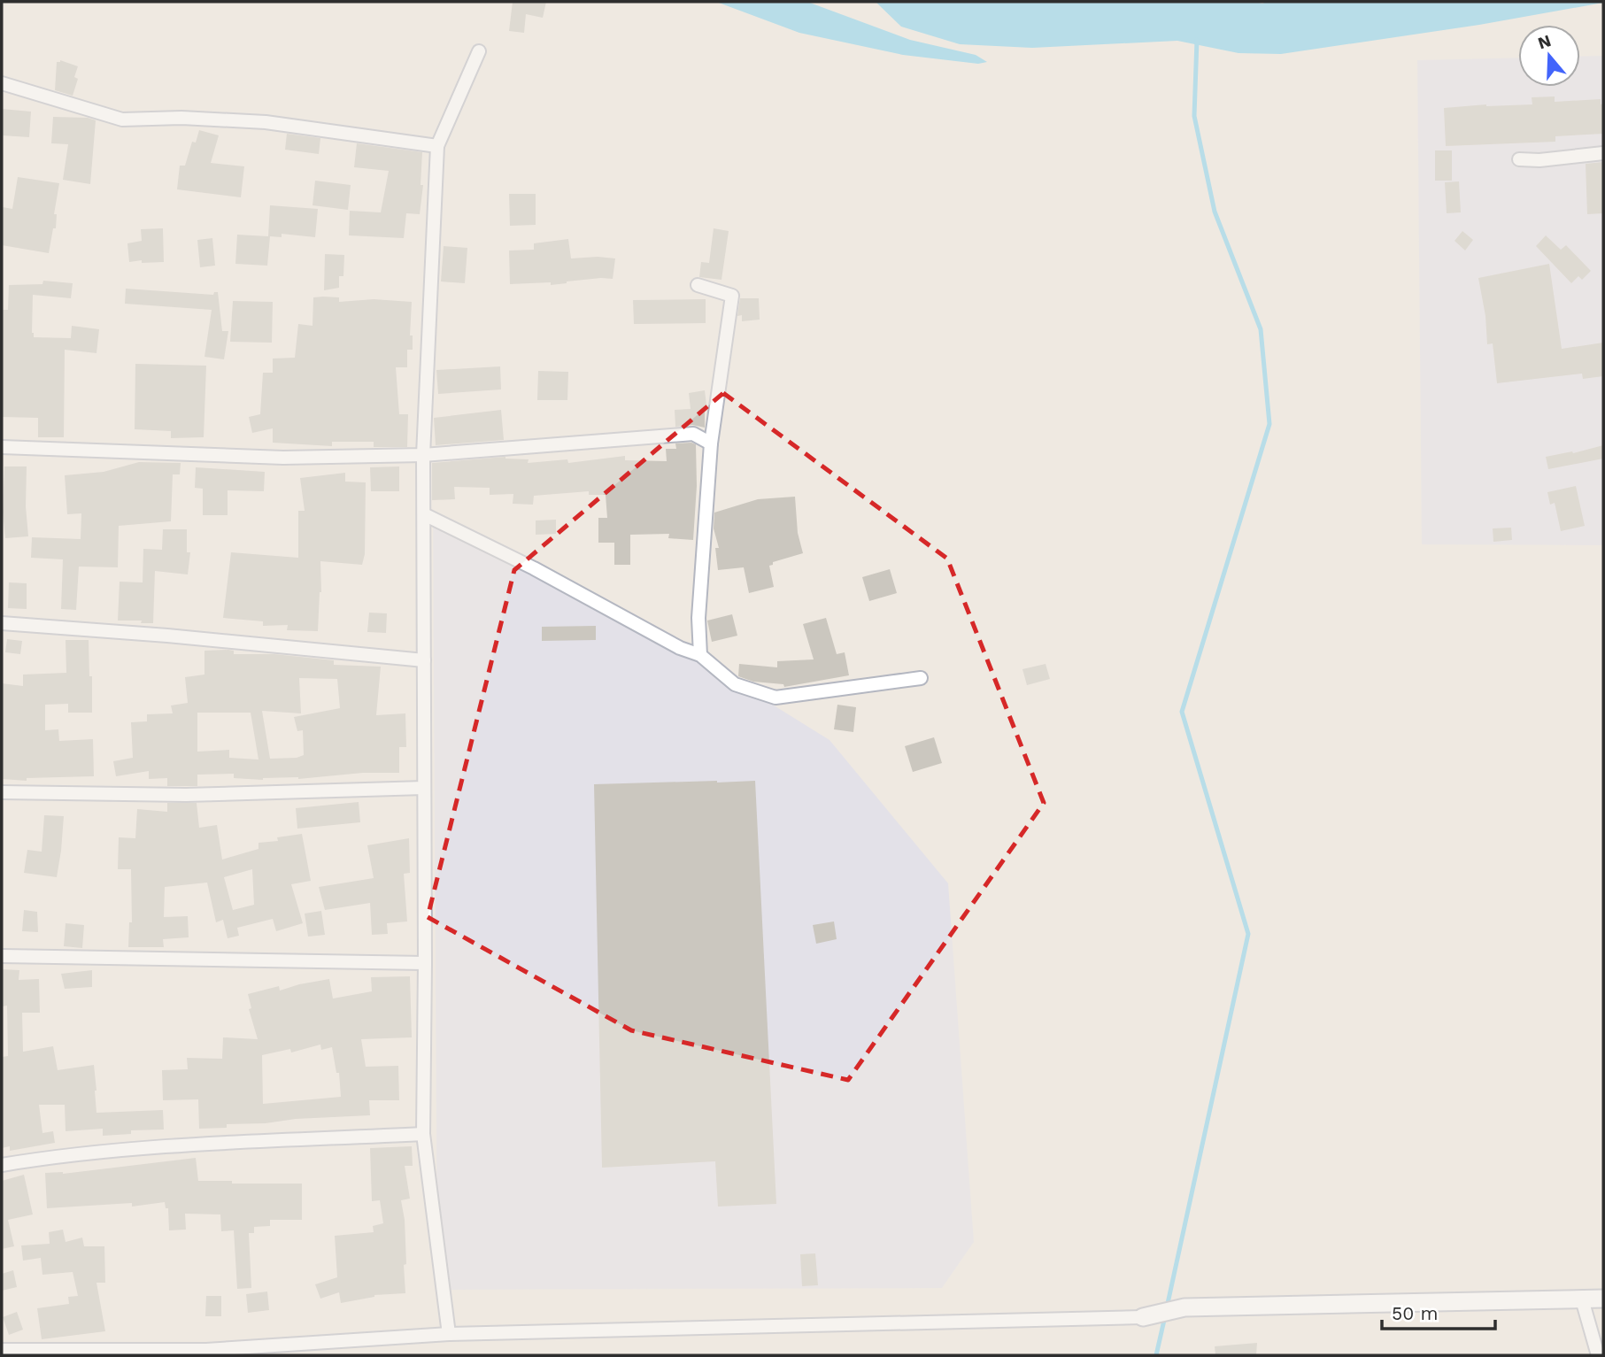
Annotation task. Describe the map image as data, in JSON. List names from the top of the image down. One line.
{"scale_bar":"50 m","north":"top"}
